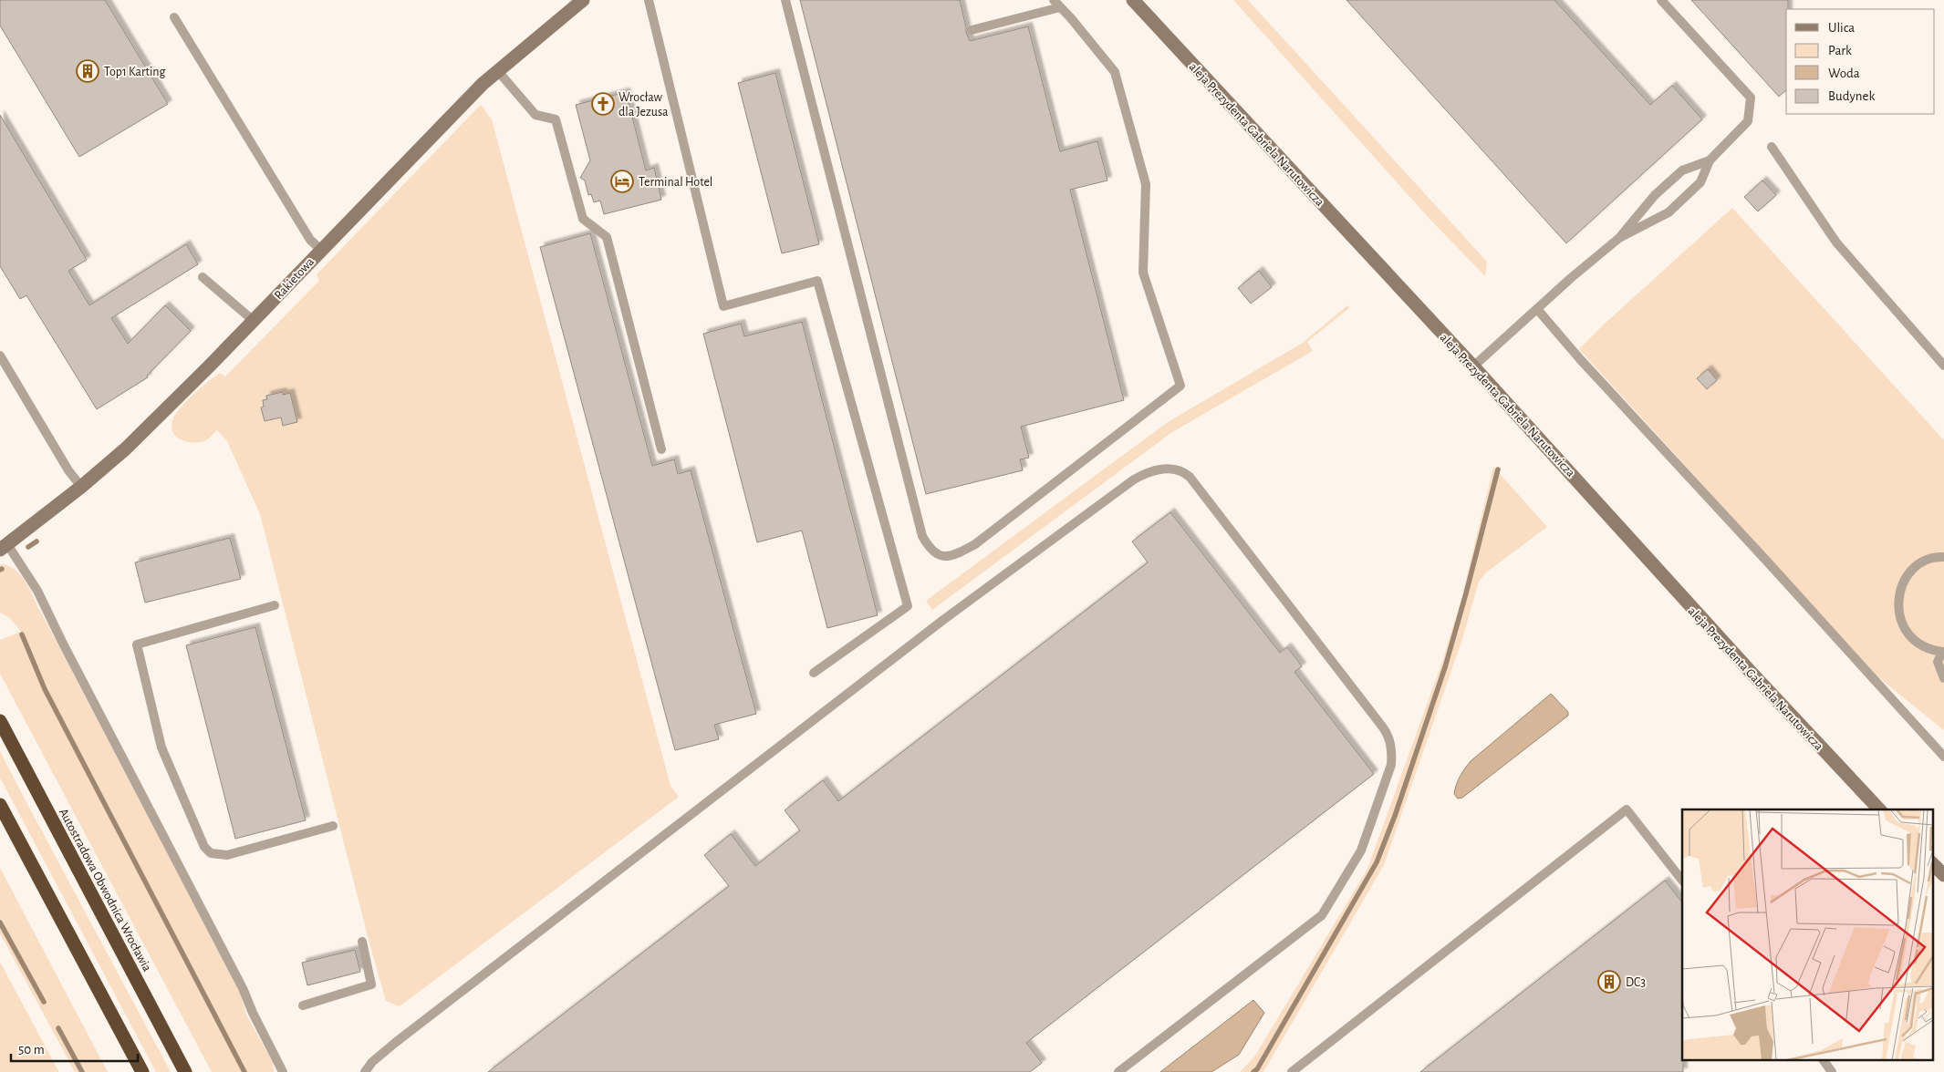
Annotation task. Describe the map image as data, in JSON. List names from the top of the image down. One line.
{"streets":{"highway":["Autostradowa Obwodnica Wrocławia"],"street":["aleja Prezydenta Gabriela Narutowicza","Rakietowa"]},"places":{"building":["Top1 Karting","DC3"],"church":["Wrocław dla Jezusa"],"hotel":["Terminal Hotel"]},"legend":["Ulica","Park","Woda","Budynek"],"scale_bar":"50 m"}
